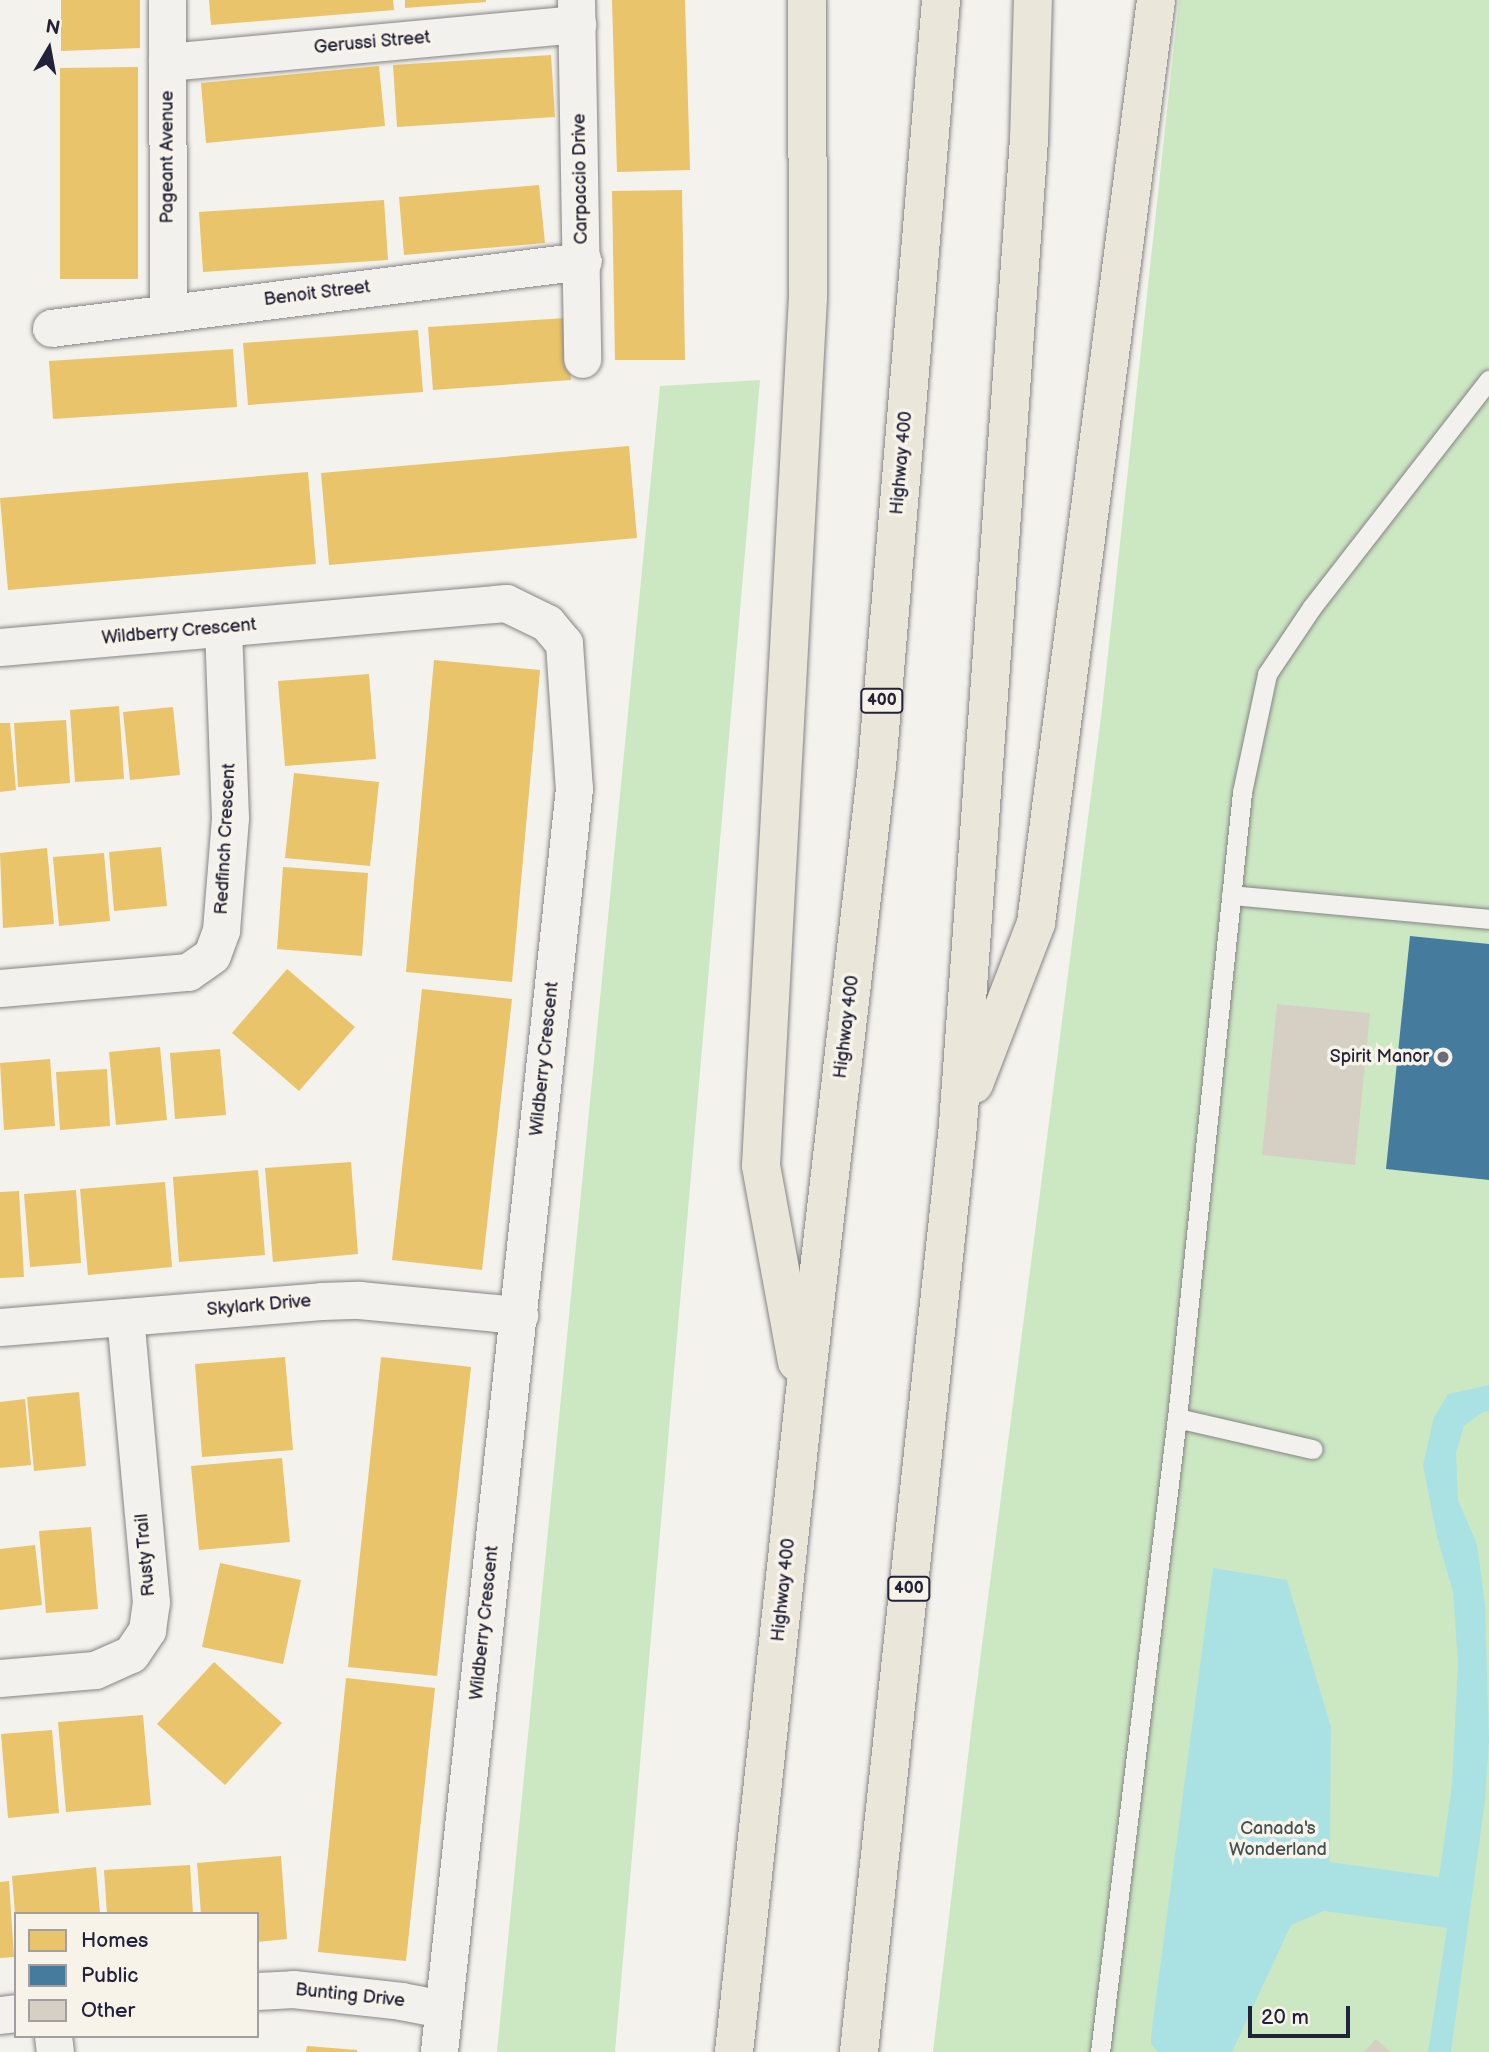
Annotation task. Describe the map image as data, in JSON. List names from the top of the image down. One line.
{"streets":{"highway":["Highway 400","400"],"street":["Gerussi Street","Pageant Avenue","Carpaccio Drive","Benoit Street","Wildberry Crescent","Redfinch Crescent","Skylark Drive","Rusty Trail","Bunting Drive"]},"crossings":[["Gerussi Street","Pageant Avenue"],["Gerussi Street","Carpaccio Drive"],["Pageant Avenue","Benoit Street"],["Carpaccio Drive","Benoit Street"],["Wildberry Crescent","Redfinch Crescent"],["Wildberry Crescent","Skylark Drive"],["Wildberry Crescent","Bunting Drive"],["Skylark Drive","Rusty Trail"]],"parks":["Canada's Wonderland"],"places":["Spirit Manor"],"legend":["Homes","Public","Other"],"scale_bar":"20 m","north":"top"}
